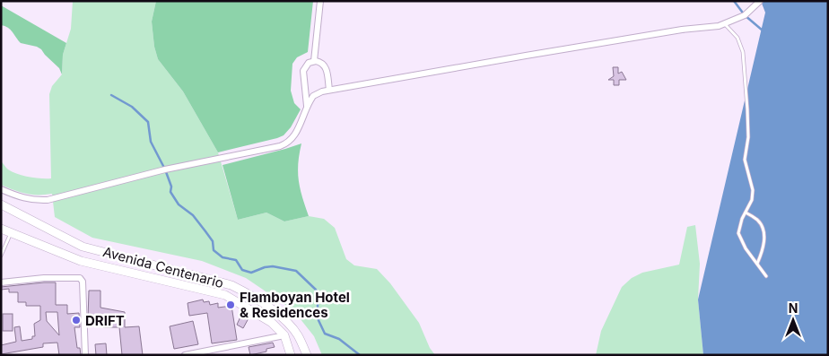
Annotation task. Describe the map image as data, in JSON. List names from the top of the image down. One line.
{"streets":{"main road":["Avenida Centenario"]},"places":["Flamboyan Hotel & Residences","DRIFT"],"north":"top"}
